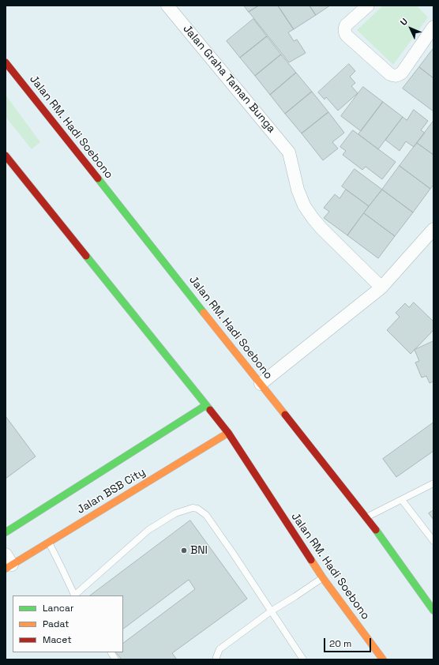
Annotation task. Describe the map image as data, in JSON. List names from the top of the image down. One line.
{"streets":{"main road":["Jalan RM. Hadi Soebono","Jalan BSB City"],"street":["Jalan Graha Taman Bunga"]},"crossings":[["Jalan RM. Hadi Soebono","Jalan BSB City"]],"places":["BNI"],"legend":["Lancar","Padat","Macet"],"scale_bar":"20 m","north":"top left"}
